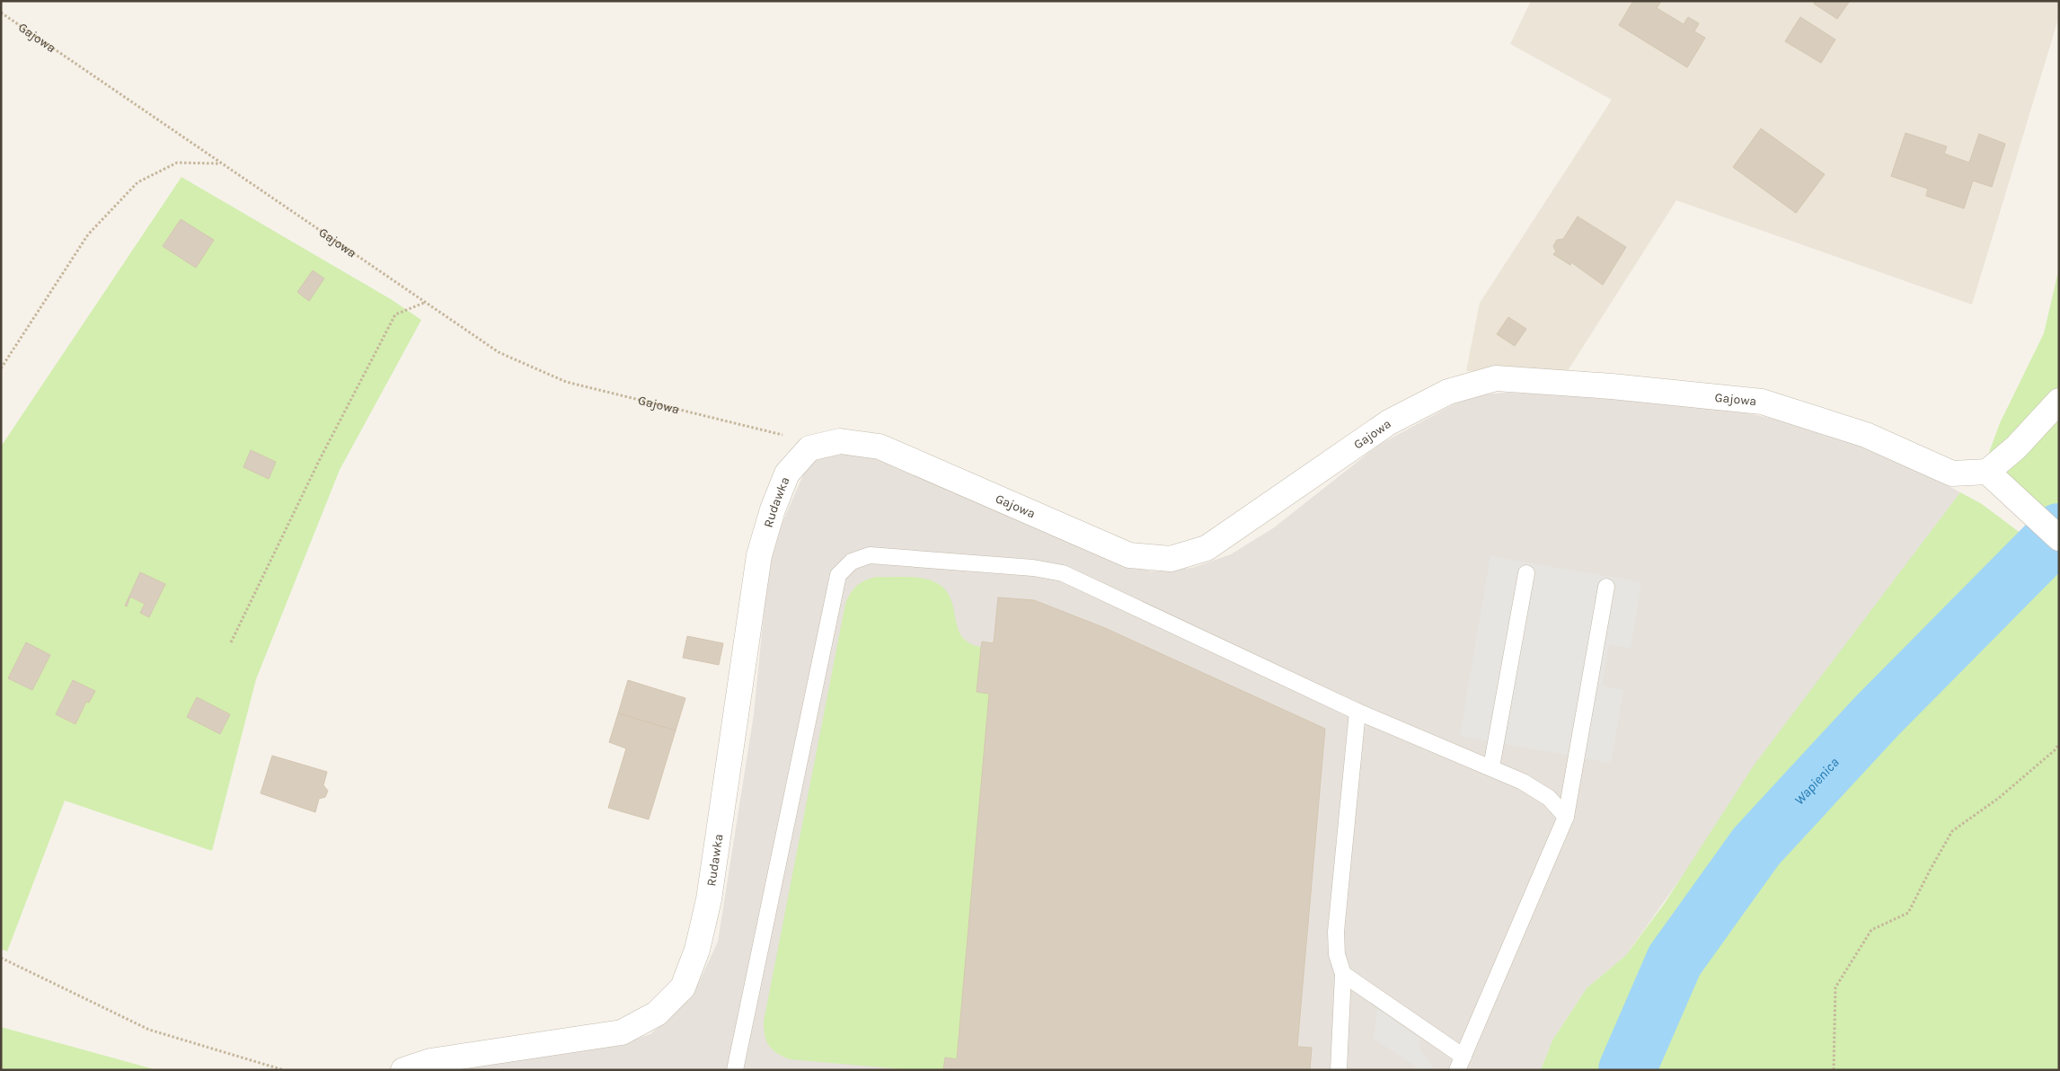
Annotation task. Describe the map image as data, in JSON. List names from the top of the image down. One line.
{"streets":{"street":["Gajowa","Rudawka"]},"crossings":[["Gajowa","Rudawka"]],"water":["Wapienica"]}
